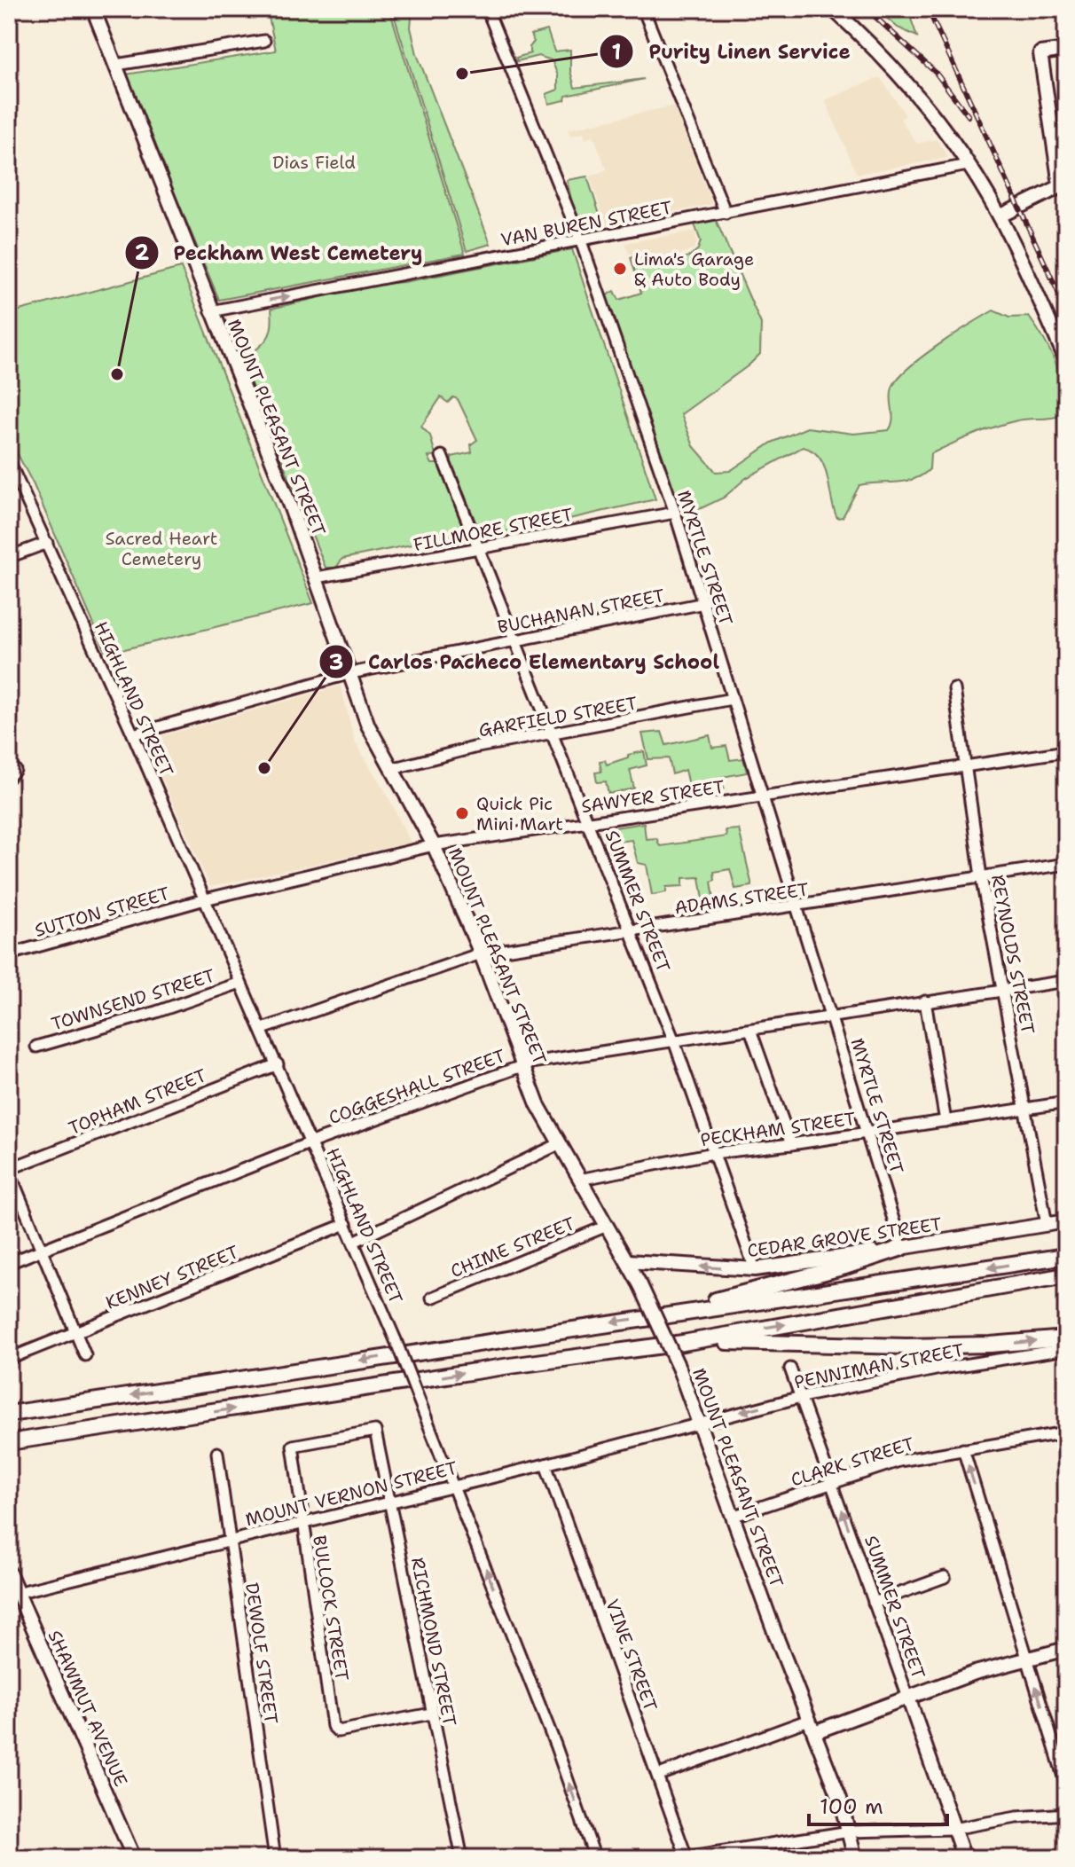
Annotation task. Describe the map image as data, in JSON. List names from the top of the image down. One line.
{"streets":{"main road":["MOUNT PLEASANT STREET","SUMMER STREET","CEDAR GROVE STREET","SHAWMUT AVENUE"],"street":["VAN BUREN STREET","FILLMORE STREET","MYRTLE STREET","BUCHANAN STREET","HIGHLAND STREET","GARFIELD STREET","SAWYER STREET","ADAMS STREET","SUTTON STREET","REYNOLDS STREET","TOWNSEND STREET","COGGESHALL STREET","TOPHAM STREET","PECKHAM STREET","CHIME STREET","KENNEY STREET","PENNIMAN STREET","CLARK STREET","MOUNT VERNON STREET","BULLOCK STREET","RICHMOND STREET","DEWOLF STREET","VINE STREET"]},"crossings":[["VAN BUREN STREET","MOUNT PLEASANT STREET"],["VAN BUREN STREET","MYRTLE STREET"],["MOUNT PLEASANT STREET","FILLMORE STREET"],["MOUNT PLEASANT STREET","BUCHANAN STREET"],["MOUNT PLEASANT STREET","GARFIELD STREET"],["MOUNT PLEASANT STREET","SAWYER STREET"],["MOUNT PLEASANT STREET","ADAMS STREET"],["MOUNT PLEASANT STREET","COGGESHALL STREET"],["MOUNT PLEASANT STREET","PECKHAM STREET"],["MOUNT PLEASANT STREET","CEDAR GROVE STREET"],["MOUNT PLEASANT STREET","CHIME STREET"],["MOUNT PLEASANT STREET","PENNIMAN STREET"],["MOUNT PLEASANT STREET","CLARK STREET"],["MOUNT PLEASANT STREET","MOUNT VERNON STREET"],["FILLMORE STREET","MYRTLE STREET"],["FILLMORE STREET","SUMMER STREET"],["MYRTLE STREET","BUCHANAN STREET"],["MYRTLE STREET","GARFIELD STREET"],["MYRTLE STREET","SAWYER STREET"],["MYRTLE STREET","ADAMS STREET"],["MYRTLE STREET","COGGESHALL STREET"],["MYRTLE STREET","PECKHAM STREET"],["MYRTLE STREET","CEDAR GROVE STREET"],["BUCHANAN STREET","HIGHLAND STREET"],["BUCHANAN STREET","SUMMER STREET"],["HIGHLAND STREET","SAWYER STREET"],["HIGHLAND STREET","ADAMS STREET"],["HIGHLAND STREET","SUTTON STREET"],["HIGHLAND STREET","TOWNSEND STREET"],["HIGHLAND STREET","COGGESHALL STREET"],["HIGHLAND STREET","TOPHAM STREET"],["HIGHLAND STREET","KENNEY STREET"],["HIGHLAND STREET","MOUNT VERNON STREET"],["GARFIELD STREET","SUMMER STREET"],["SAWYER STREET","SUMMER STREET"],["SAWYER STREET","SUTTON STREET"],["SAWYER STREET","REYNOLDS STREET"],["ADAMS STREET","SUMMER STREET"],["ADAMS STREET","REYNOLDS STREET"],["SUMMER STREET","COGGESHALL STREET"],["SUMMER STREET","PECKHAM STREET"],["SUMMER STREET","CEDAR GROVE STREET"],["SUMMER STREET","PENNIMAN STREET"],["SUMMER STREET","CLARK STREET"],["REYNOLDS STREET","COGGESHALL STREET"],["REYNOLDS STREET","PECKHAM STREET"],["REYNOLDS STREET","CEDAR GROVE STREET"],["PENNIMAN STREET","MOUNT VERNON STREET"],["MOUNT VERNON STREET","BULLOCK STREET"],["MOUNT VERNON STREET","RICHMOND STREET"],["MOUNT VERNON STREET","DEWOLF STREET"],["MOUNT VERNON STREET","VINE STREET"],["MOUNT VERNON STREET","SHAWMUT AVENUE"],["BULLOCK STREET","RICHMOND STREET"]],"one_way":["VAN BUREN STREET"],"parks":["Dias Field","Sacred Heart Cemetery"],"places":["Purity Linen Service","Lima's Garage & Auto Body","Peckham West Cemetery","Carlos Pacheco Elementary School","Quick Pic Mini Mart"],"scale_bar":"100 m"}
